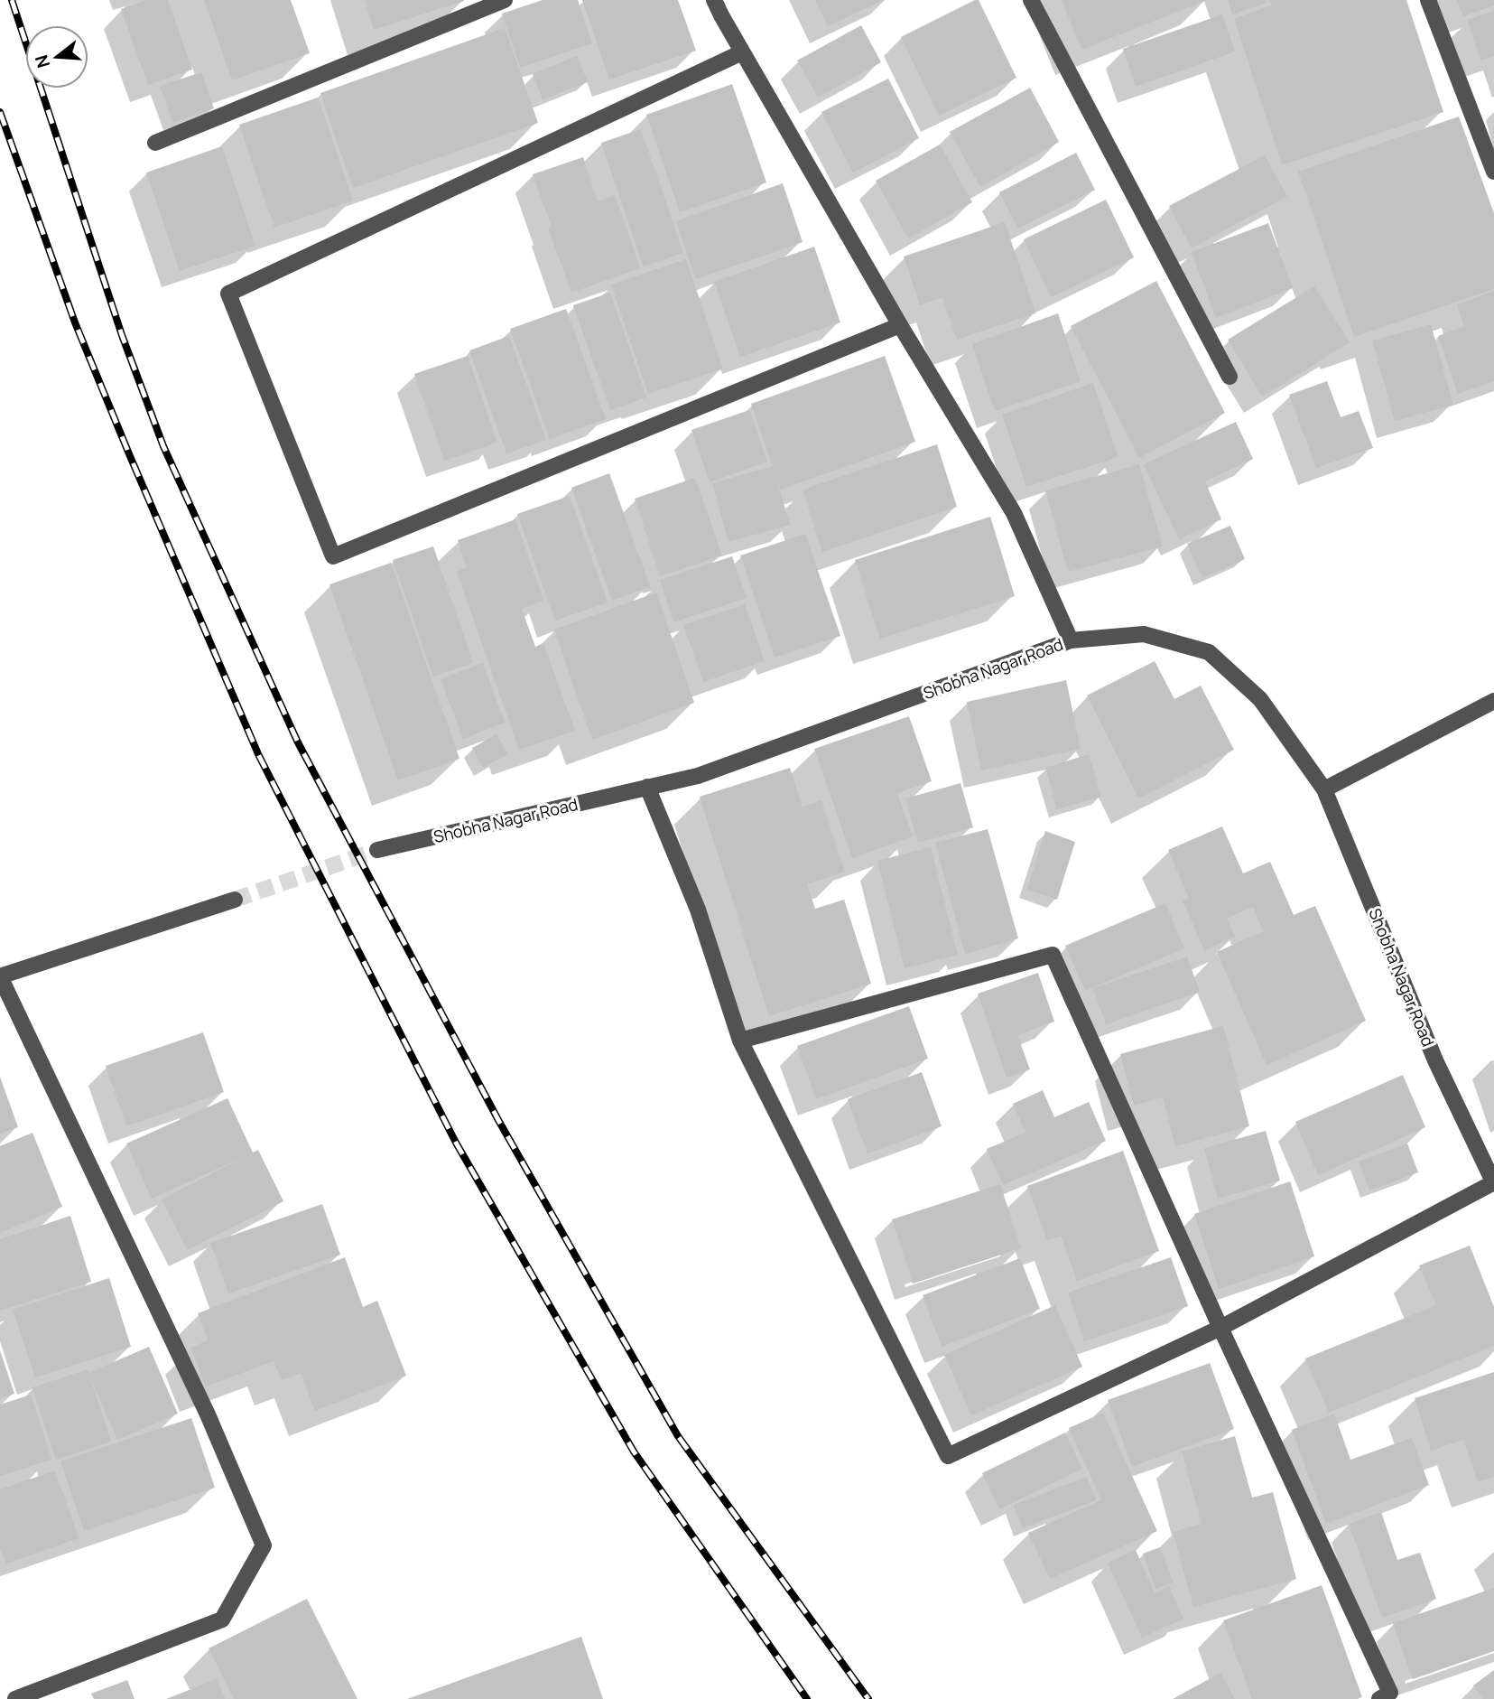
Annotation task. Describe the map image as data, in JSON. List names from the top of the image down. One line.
{"streets":{"street":["Shobha Nagar Road"]},"north":"left"}
